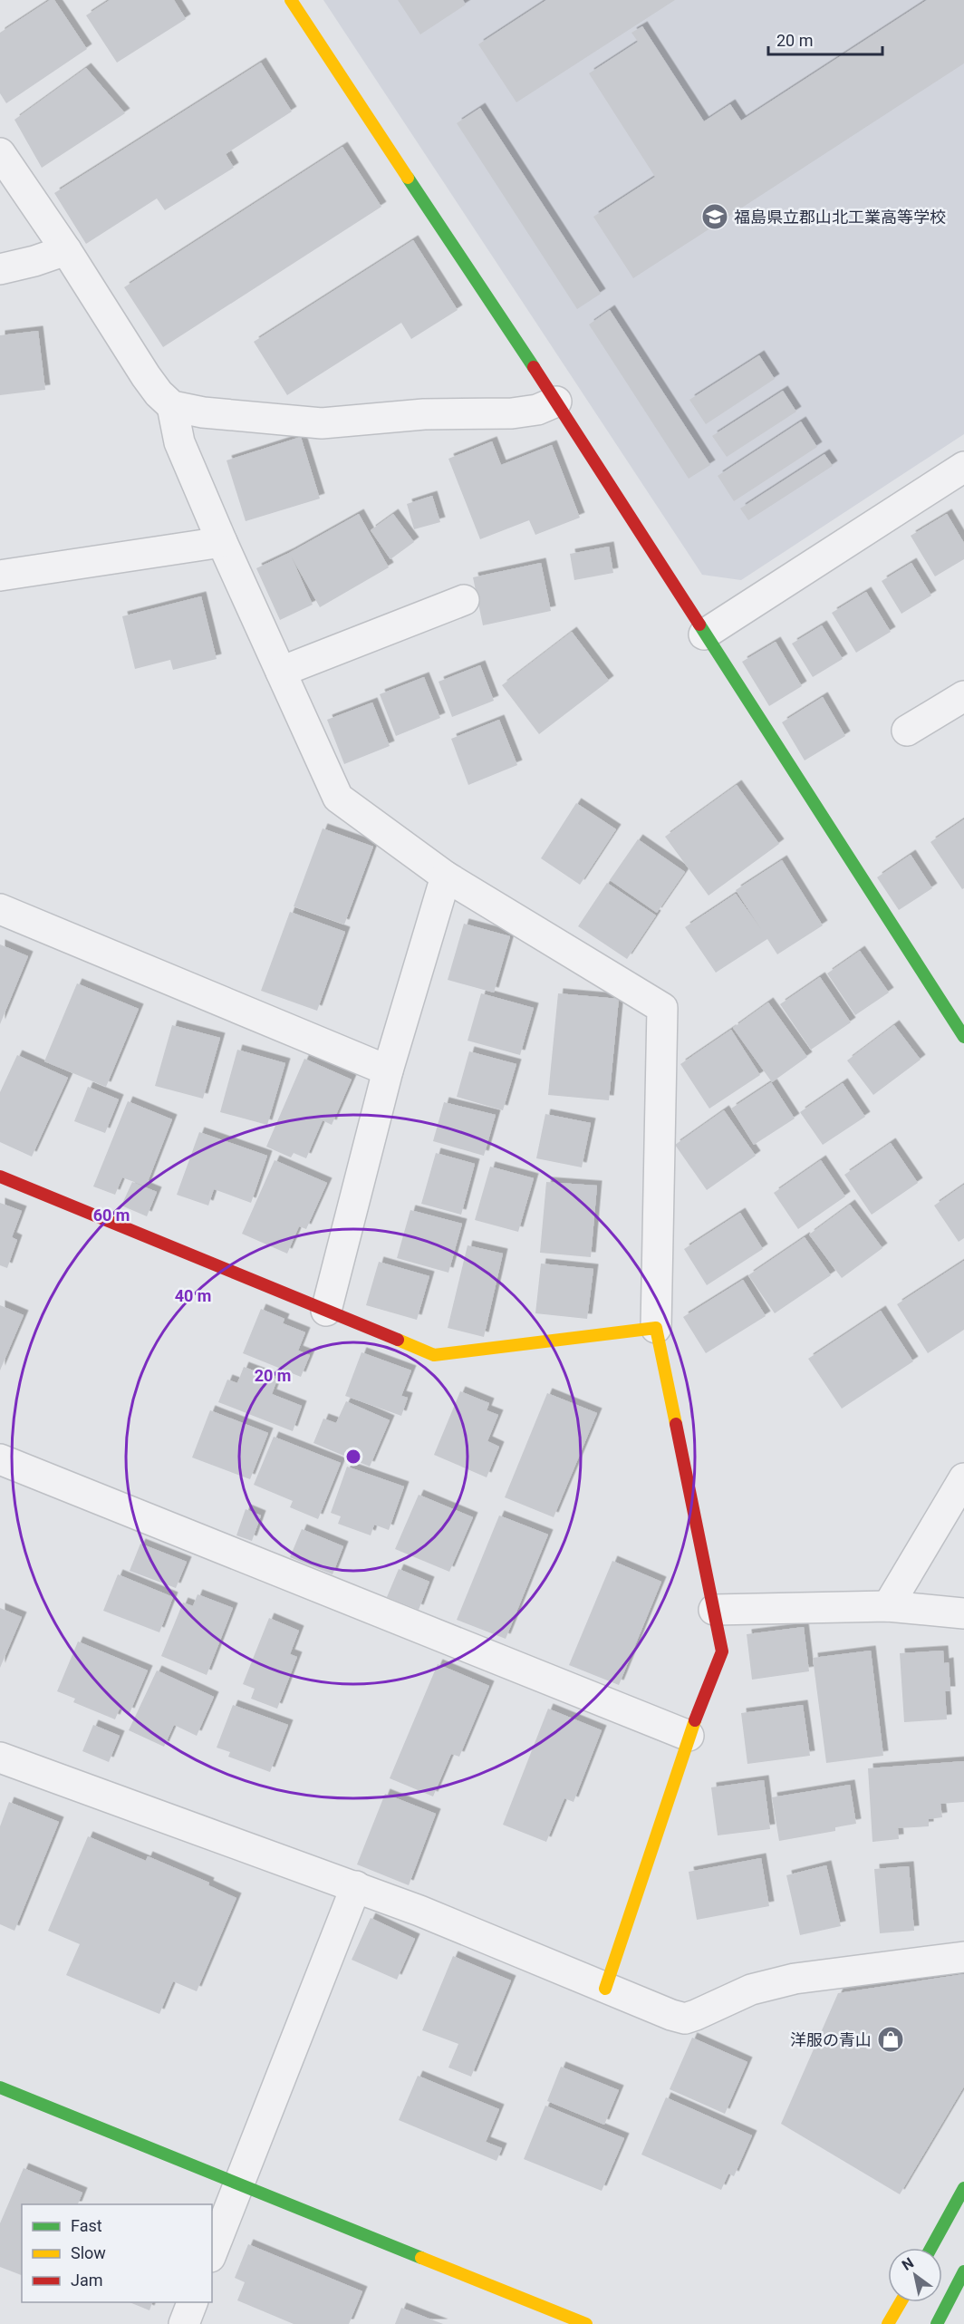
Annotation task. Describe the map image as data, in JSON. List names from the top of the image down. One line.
{"places":{"school or university":["福島県立郡山北工業高等学校"],"shop":["洋服の青山"]},"legend":["Fast","Slow","Jam"],"scale_bar":"20 m","north":"top left","rings":["60 m","40 m","20 m"]}
